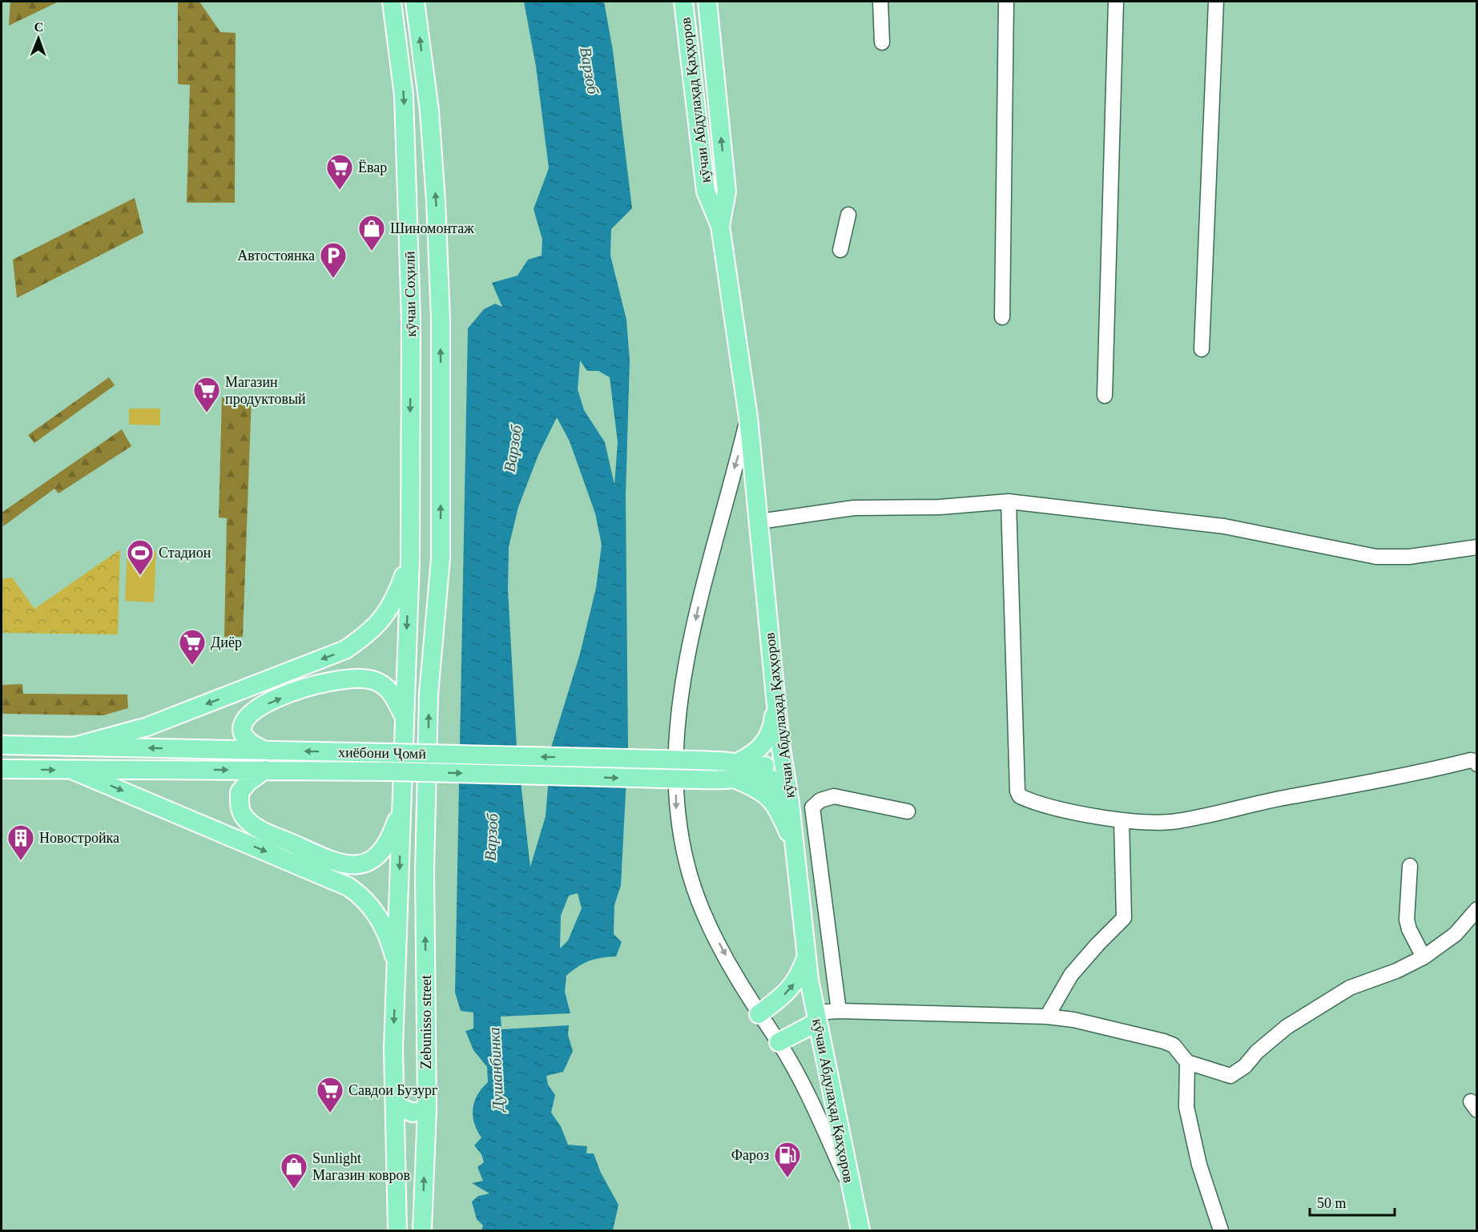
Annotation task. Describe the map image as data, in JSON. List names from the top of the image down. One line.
{"streets":{"main road":["кӯчаи Абдулаҳад Қаҳҳоров","кӯчаи Соҳилӣ","хиёбони Ҷомӣ","Zebunisso street"]},"crossings":[["кӯчаи Абдулаҳад Қаҳҳоров","хиёбони Ҷомӣ"]],"one_way":["кӯчаи Соҳилӣ","Zebunisso street"],"water":["Варзоб","Душанбинка"],"places":{"supermarket":["Ёвар","Магазин продуктовый","Диёр","Савдои Бузург"],"shop":["Шиномонтаж","Sunlight Магазин ковров"],"parking":["Автостоянка"],"sports":["Стадион"],"building":["Новостройка"],"fuel station":["Фароз"]},"scale_bar":"50 m","north":"top"}
